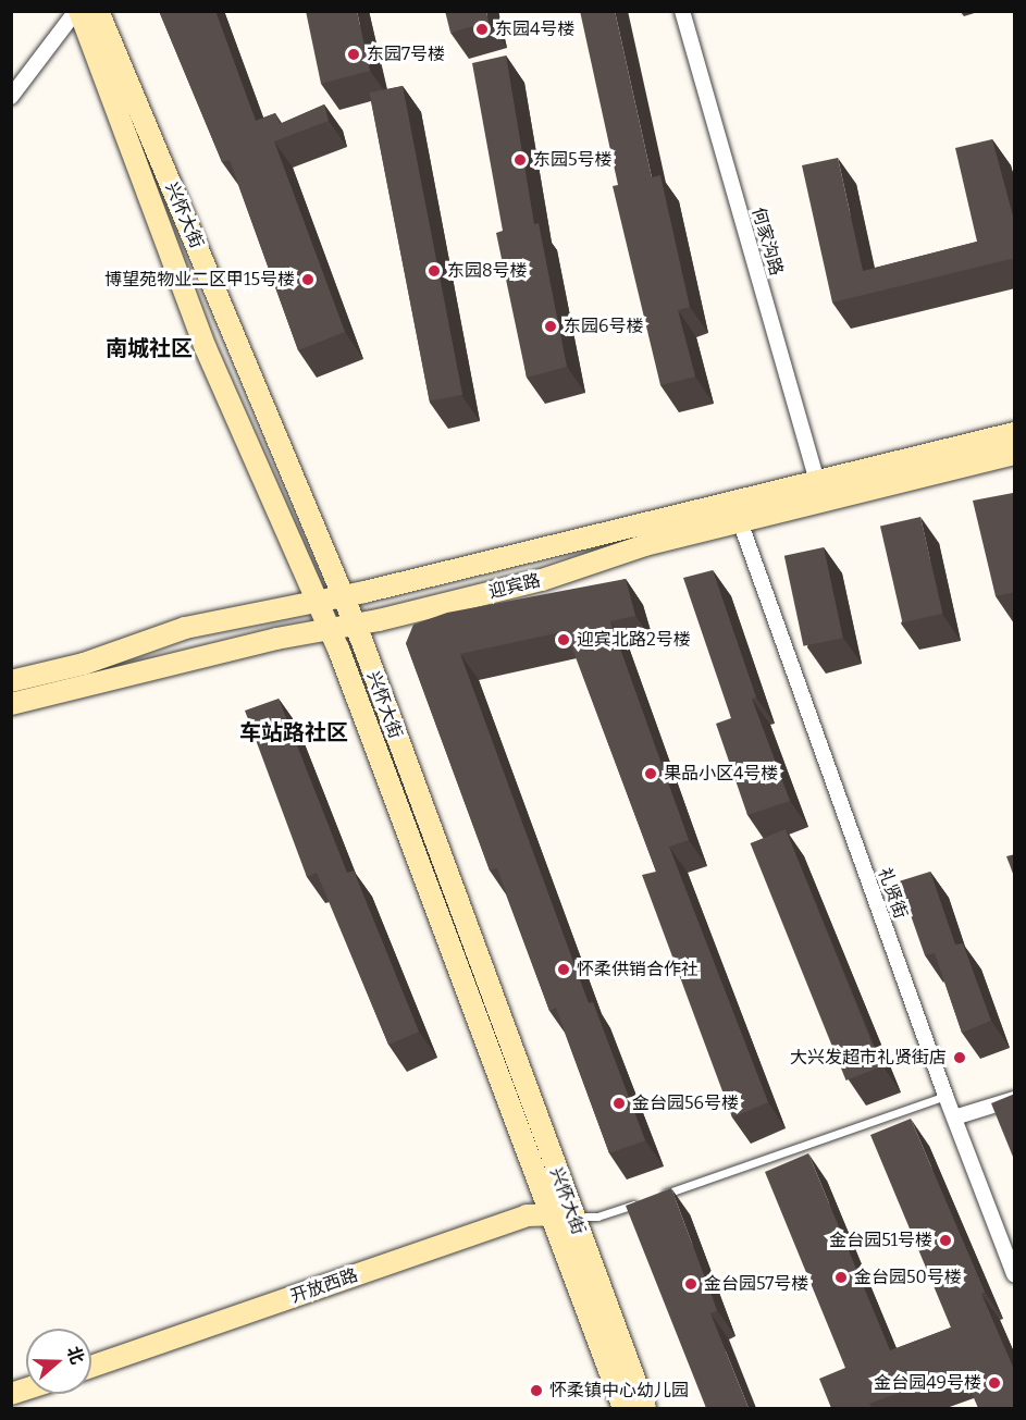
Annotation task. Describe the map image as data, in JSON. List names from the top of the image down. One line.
{"streets":{"main road":["兴怀大街","迎宾路","开放西路"],"street":["何家沟路","礼贤街"]},"crossings":[["兴怀大街","迎宾路"],["兴怀大街","开放西路"],["何家沟路","迎宾路"],["迎宾路","礼贤街"]],"districts":["南城社区","车站路社区"],"places":["东园4号楼","东园7号楼","东园5号楼","东园8号楼","博望苑物业二区甲15号楼","东园6号楼","迎宾北路2号楼","果品小区4号楼","怀柔供销合作社","大兴发超市礼贤街店","金台园56号楼","金台园51号楼","金台园50号楼","金台园57号楼","金台园49号楼","怀柔镇中心幼儿园"],"north":"right"}
